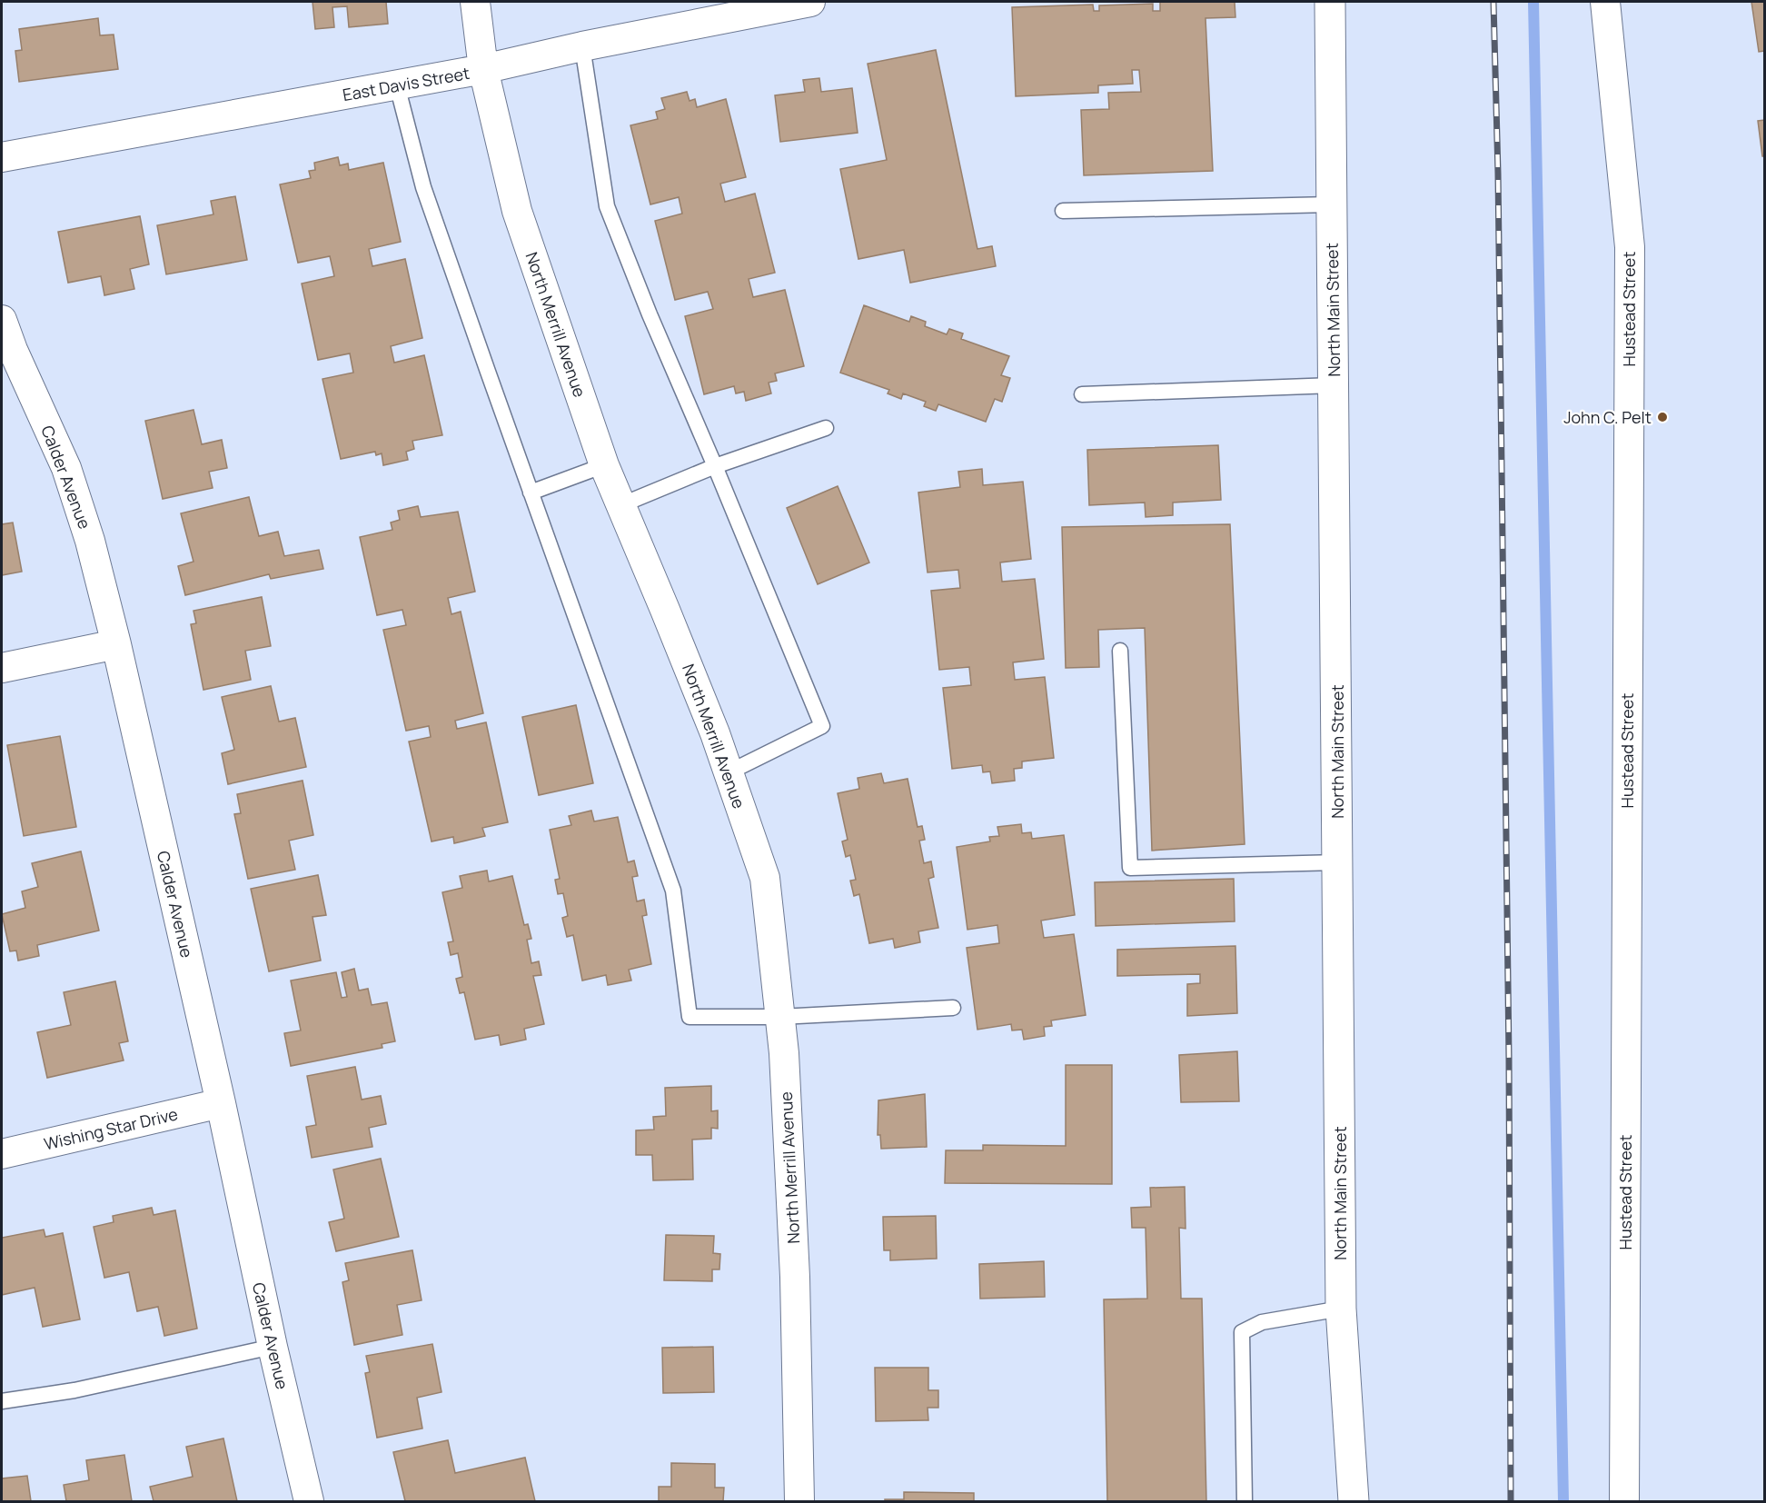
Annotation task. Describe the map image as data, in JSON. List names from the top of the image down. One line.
{"streets":{"street":["East Davis Street","Hustead Street","North Main Street","North Merrill Avenue","Calder Avenue","Wishing Star Drive"]},"crossings":[["East Davis Street","North Merrill Avenue"],["Calder Avenue","Wishing Star Drive"]],"places":["John C. Pelt"]}
